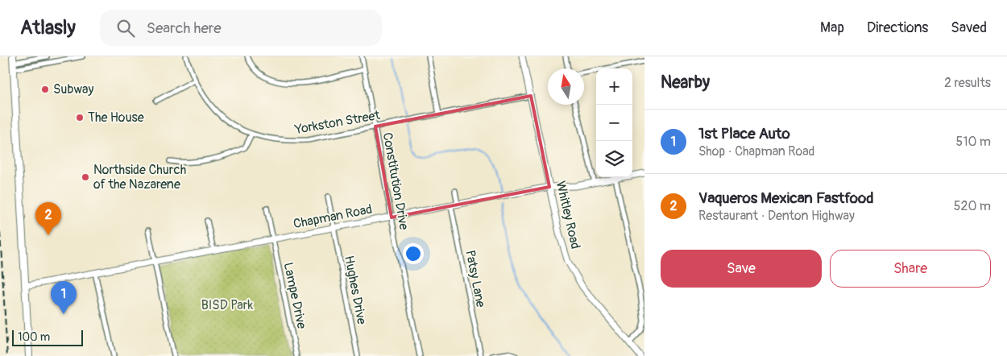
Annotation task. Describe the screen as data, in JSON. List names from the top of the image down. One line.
{"streets":{"street":["Yorkston Street","Constitution Drive","Whitley Road","Chapman Road","Patsy Lane","Hughes Drive","Lampe Drive"]},"crossings":[["Yorkston Street","Constitution Drive"],["Yorkston Street","Whitley Road"],["Constitution Drive","Chapman Road"],["Whitley Road","Chapman Road"],["Chapman Road","Patsy Lane"],["Chapman Road","Hughes Drive"],["Chapman Road","Lampe Drive"]],"parks":["BISD Park"],"places":["Subway","The House","Northside Church of the Nazarene"],"scale_bar":"100 m","north":"top","page":{"header":"Atlasly","search":"Search here","nav":["Map","Directions","Saved"],"heading":["Nearby","2 results"],"map_buttons":["+","−"],"list":[{"mark":"1","name":"1st Place Auto","note":"Shop · Chapman Road","value":"510 m"},{"mark":"2","name":"Vaqueros Mexican Fastfood","note":"Restaurant · Denton Highway","value":"520 m"}],"pins":["2","1"],"buttons":["Save","Share"],"scale":"100 m"}}
